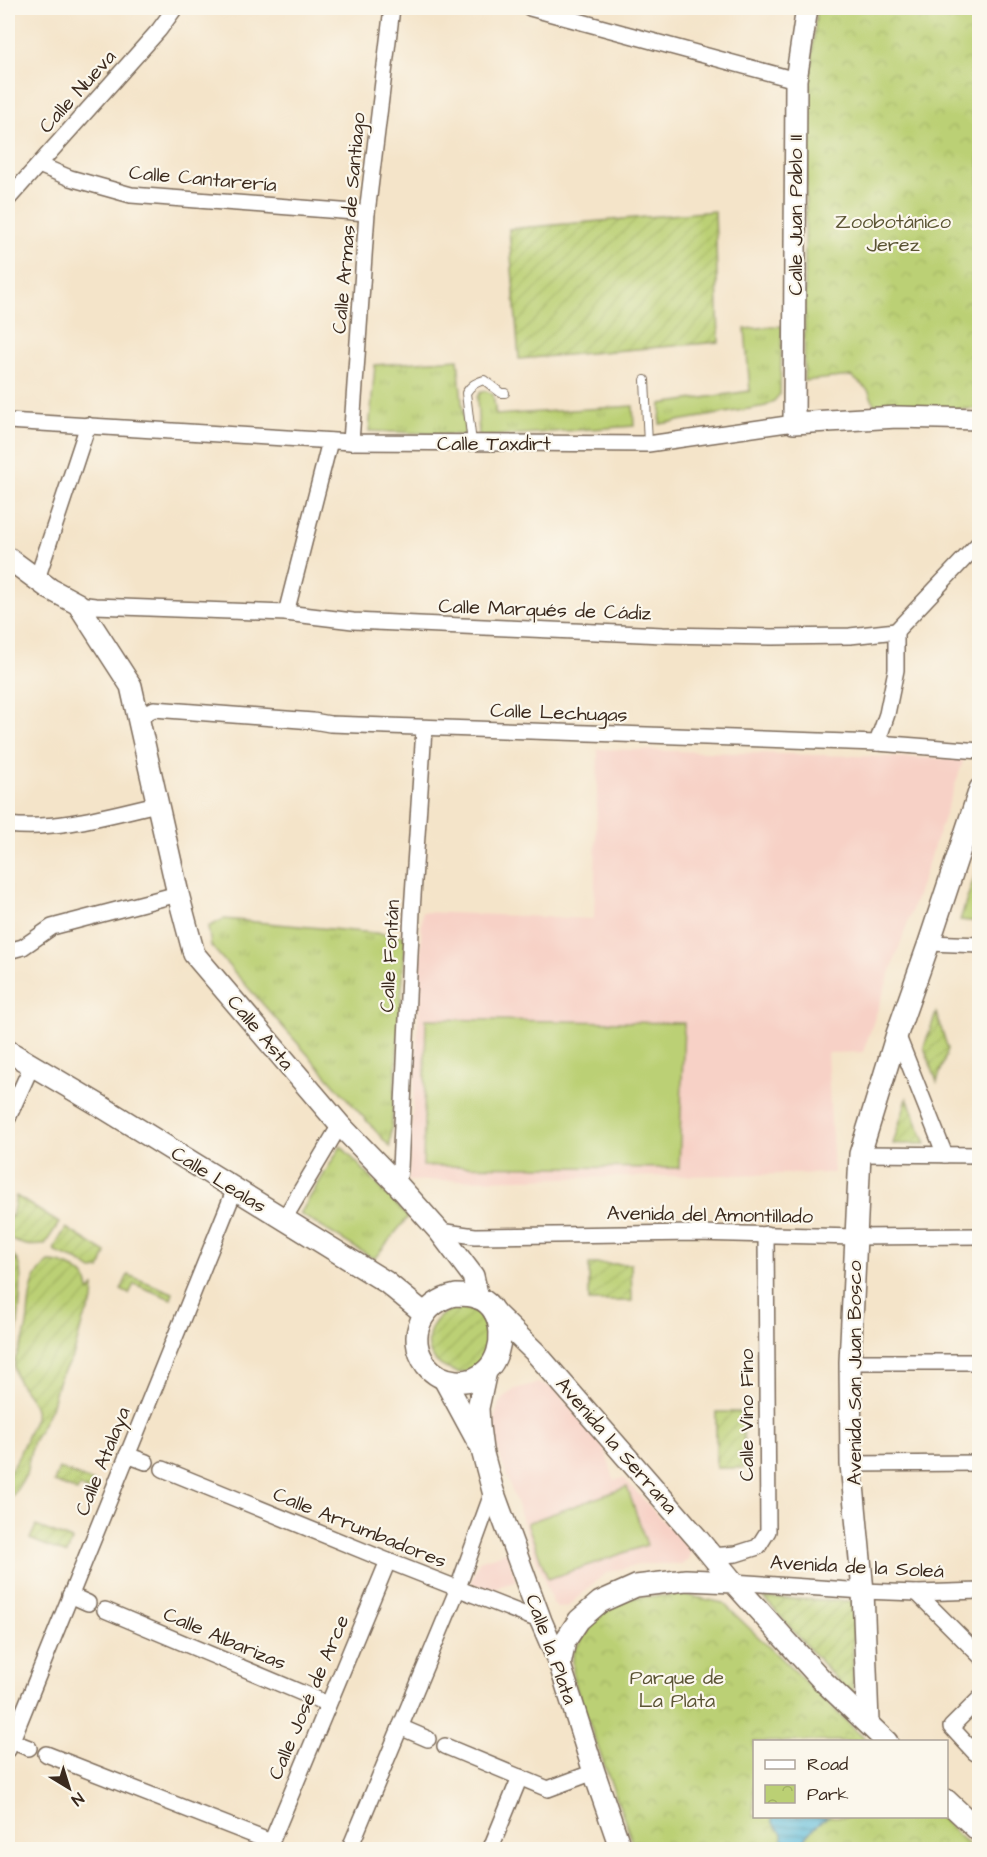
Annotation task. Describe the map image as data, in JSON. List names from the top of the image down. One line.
{"streets":{"street":["Calle Nueva","Calle Cantarería","Calle Juan Pablo II","Calle Armas de Santiago","Calle Taxdirt","Calle Marqués de Cádiz","Calle Lechugas","Calle Fontán","Calle Asta","Calle Lealas","Avenida del Amontillado","Avenida San Juan Bosco","Calle Vino Fino","Avenida la Serrana","Calle Atalaya","Calle Arrumbadores","Avenida de la Soleá","Calle Albarizas","Calle la Plata","Calle José de Arce"]},"crossings":[["Calle Nueva","Calle Cantarería"],["Calle Cantarería","Calle Armas de Santiago"],["Calle Juan Pablo II","Calle Taxdirt"],["Calle Armas de Santiago","Calle Taxdirt"],["Calle Marqués de Cádiz","Calle Asta"],["Calle Lechugas","Calle Fontán"],["Calle Lechugas","Calle Asta"],["Calle Fontán","Calle Asta"],["Calle Asta","Calle Lealas"],["Calle Asta","Avenida del Amontillado"],["Calle Asta","Avenida la Serrana"],["Calle Asta","Calle la Plata"],["Calle Lealas","Avenida la Serrana"],["Calle Lealas","Calle Atalaya"],["Calle Lealas","Calle la Plata"],["Avenida del Amontillado","Avenida San Juan Bosco"],["Avenida del Amontillado","Calle Vino Fino"],["Avenida San Juan Bosco","Avenida de la Soleá"],["Calle Vino Fino","Avenida la Serrana"],["Avenida la Serrana","Avenida de la Soleá"],["Avenida la Serrana","Calle la Plata"],["Calle Arrumbadores","Calle la Plata"],["Calle Arrumbadores","Calle José de Arce"],["Calle Albarizas","Calle José de Arce"]],"parks":["Zoobotánico Jerez","Parque de La Plata"],"legend":["Road","Park"],"north":"bottom right"}
